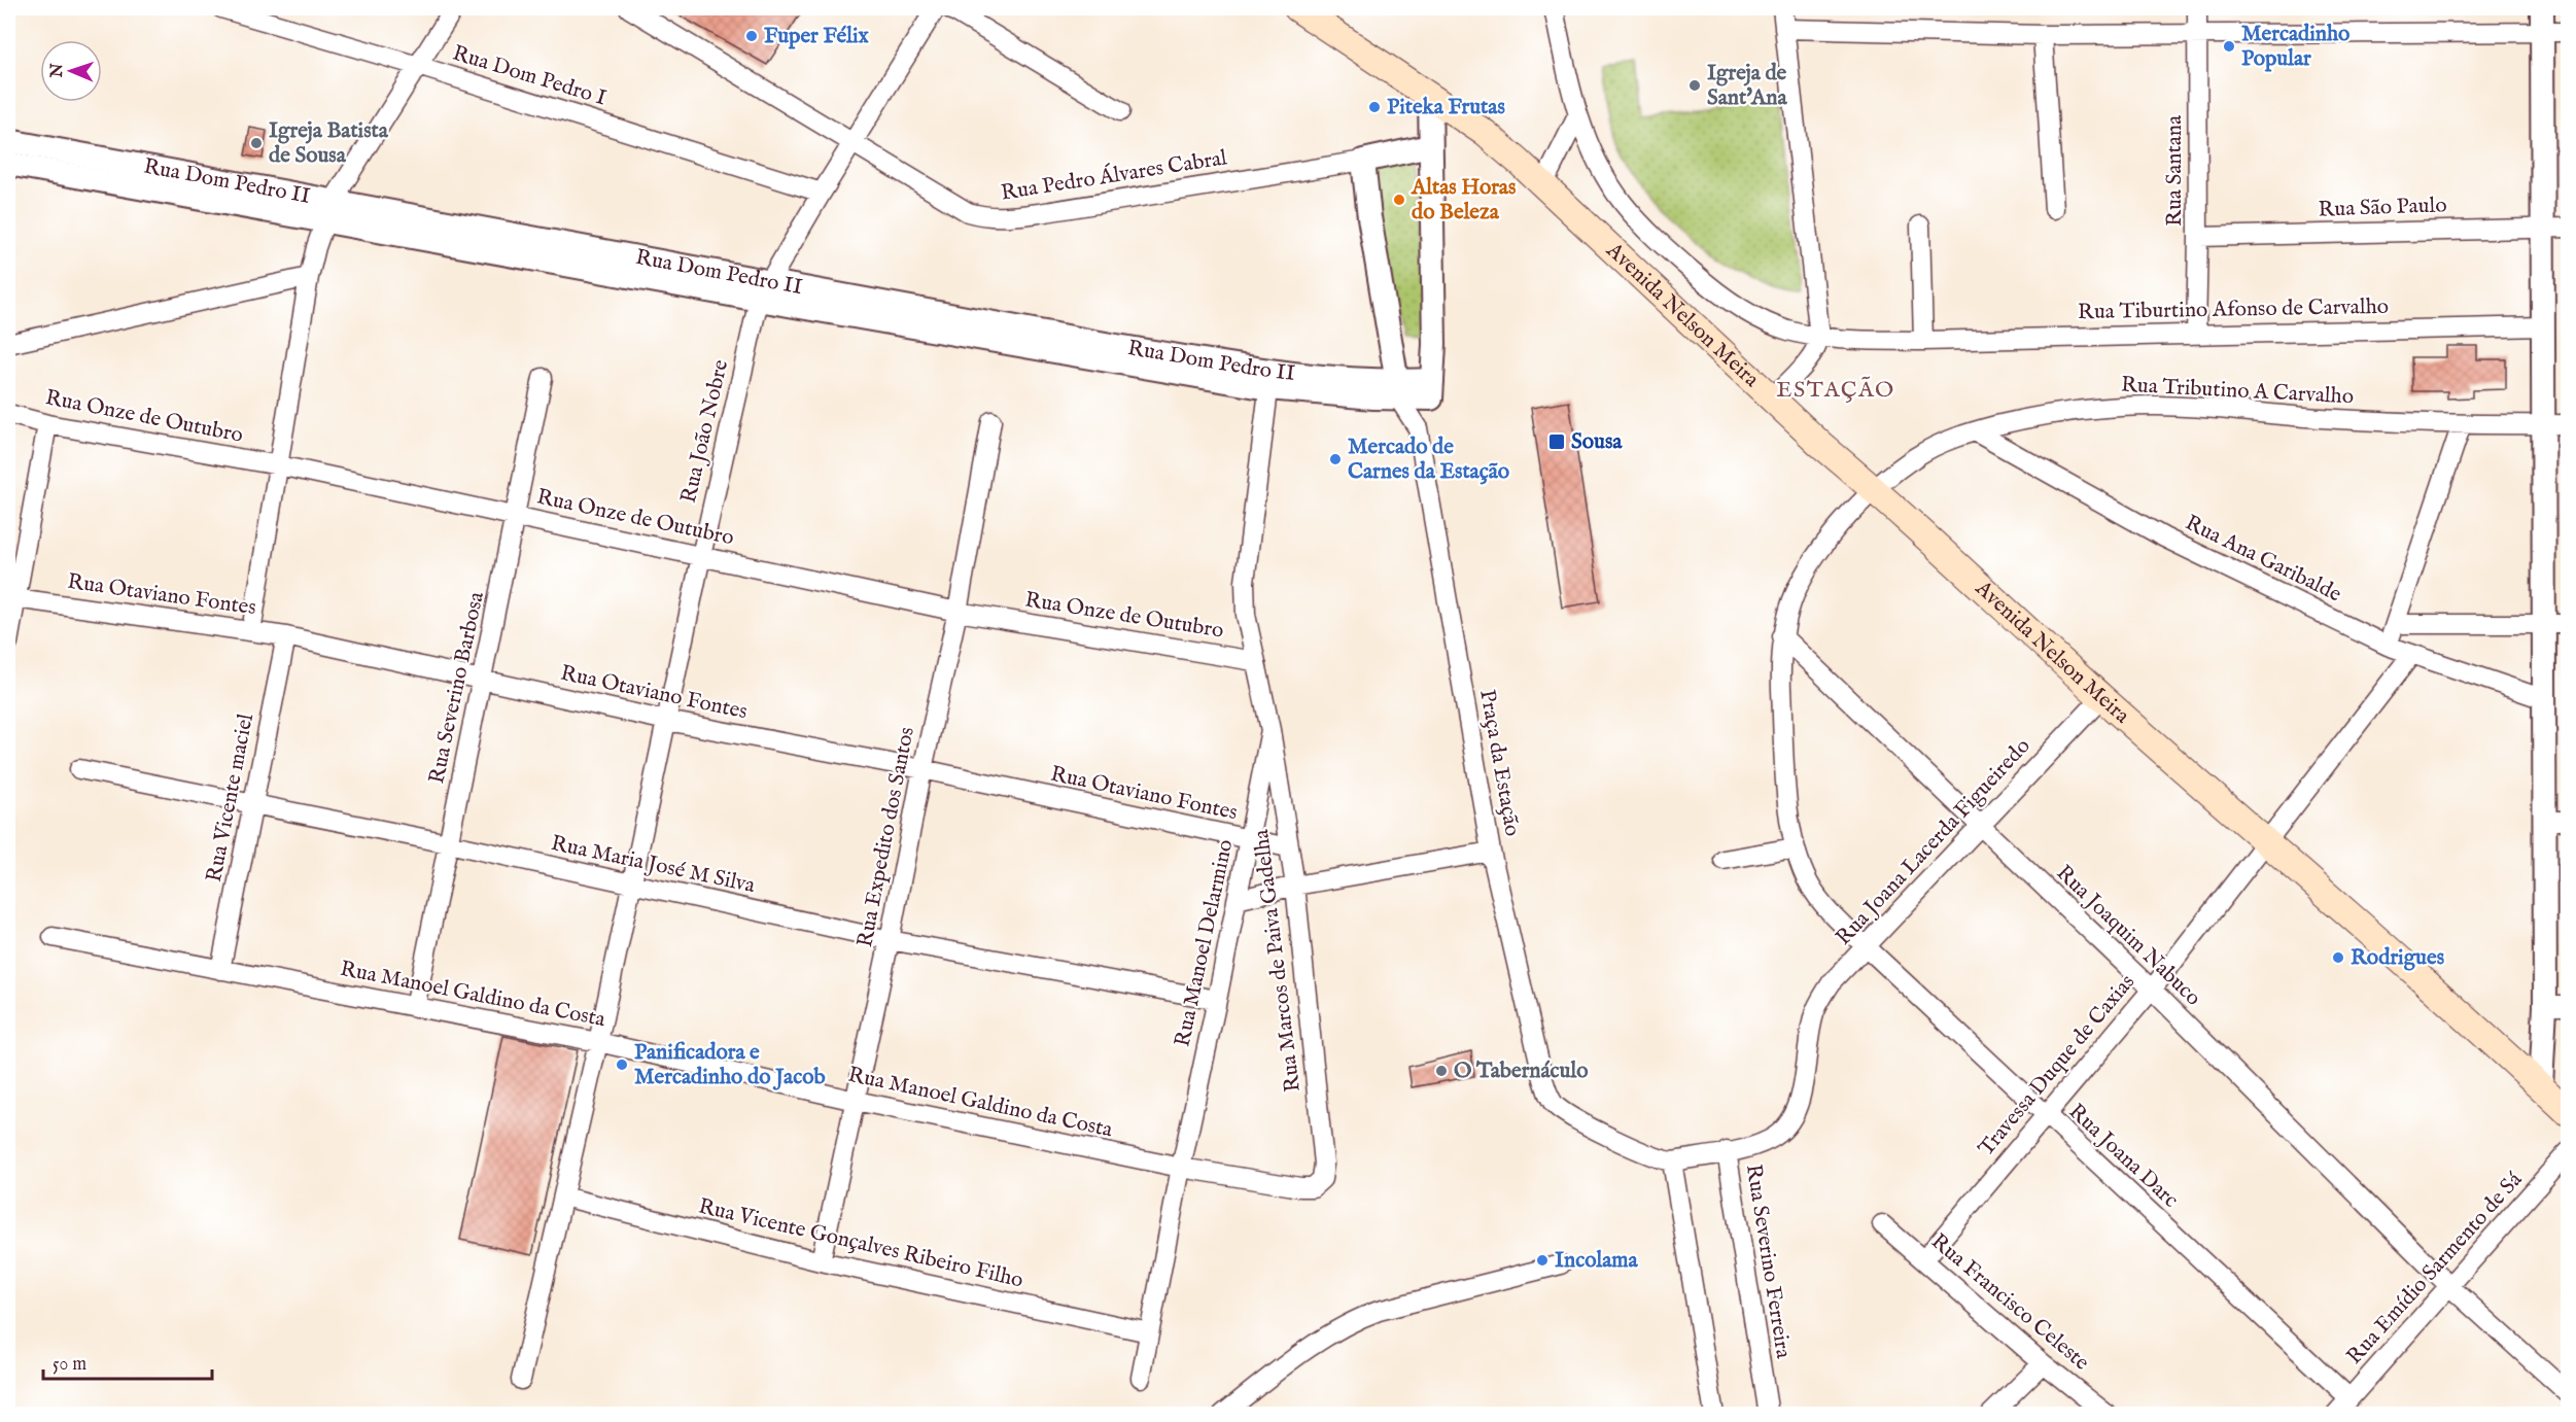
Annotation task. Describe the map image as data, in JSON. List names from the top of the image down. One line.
{"streets":{"main road":["Avenida Nelson Meira"],"street":["Rua Dom Pedro I","Rua Santana","Rua Pedro Álvares Cabral","Rua Dom Pedro II","Rua São Paulo","Rua Tiburtino Afonso de Carvalho","Rua Tributino A Carvalho","Rua Onze de Outubro","Rua João Nobre","Rua Ana Garibalde","Rua Otaviano Fontes","Rua Severino Barbosa","Praça da Estação","Rua Vicente maciel","Rua Expedito dos Santos","Rua Joana Lacerda Figueiredo","Rua Maria José M Silva","Rua Joaquim Nabuco","Rua Manoel Delarmino","Rua Marcos de Paiva Gadelha","Rua Manoel Galdino da Costa","Travessa Duque de Caxias","Rua Joana Darc","Rua Vicente Gonçalves Ribeiro Filho","Rua Severino Ferreira","Rua Emídio Sarmento de Sá","Rua Francisco Celeste"]},"crossings":[["Rua Dom Pedro I","Rua João Nobre"],["Rua Santana","Rua São Paulo"],["Rua Santana","Rua Tiburtino Afonso de Carvalho"],["Rua Pedro Álvares Cabral","Rua João Nobre"],["Rua Dom Pedro II","Rua João Nobre"],["Rua Dom Pedro II","Praça da Estação"],["Rua Dom Pedro II","Rua Manoel Delarmino"],["Avenida Nelson Meira","Rua Tributino A Carvalho"],["Avenida Nelson Meira","Rua Joana Lacerda Figueiredo"],["Avenida Nelson Meira","Travessa Duque de Caxias"],["Rua Tributino A Carvalho","Rua Ana Garibalde"],["Rua Onze de Outubro","Rua João Nobre"],["Rua Onze de Outubro","Rua Severino Barbosa"],["Rua Onze de Outubro","Rua Expedito dos Santos"],["Rua Onze de Outubro","Rua Manoel Delarmino"],["Rua João Nobre","Rua Otaviano Fontes"],["Rua João Nobre","Rua Maria José M Silva"],["Rua João Nobre","Rua Manoel Galdino da Costa"],["Rua João Nobre","Rua Vicente Gonçalves Ribeiro Filho"],["Rua Ana Garibalde","Travessa Duque de Caxias"],["Rua Otaviano Fontes","Rua Severino Barbosa"],["Rua Otaviano Fontes","Rua Vicente maciel"],["Rua Otaviano Fontes","Rua Expedito dos Santos"],["Rua Otaviano Fontes","Rua Manoel Delarmino"],["Rua Otaviano Fontes","Rua Marcos de Paiva Gadelha"],["Rua Severino Barbosa","Rua Maria José M Silva"],["Rua Severino Barbosa","Rua Manoel Galdino da Costa"],["Rua Vicente maciel","Rua Maria José M Silva"],["Rua Vicente maciel","Rua Manoel Galdino da Costa"],["Rua Expedito dos Santos","Rua Maria José M Silva"],["Rua Expedito dos Santos","Rua Manoel Galdino da Costa"],["Rua Expedito dos Santos","Rua Vicente Gonçalves Ribeiro Filho"],["Rua Joana Lacerda Figueiredo","Rua Joaquim Nabuco"],["Rua Joana Lacerda Figueiredo","Rua Joana Darc"],["Rua Joana Lacerda Figueiredo","Rua Severino Ferreira"],["Rua Maria José M Silva","Rua Manoel Delarmino"],["Rua Joaquim Nabuco","Travessa Duque de Caxias"],["Rua Joaquim Nabuco","Rua Joana Darc"],["Rua Joaquim Nabuco","Rua Emídio Sarmento de Sá"],["Rua Manoel Delarmino","Rua Marcos de Paiva Gadelha"],["Rua Manoel Delarmino","Rua Manoel Galdino da Costa"],["Rua Manoel Delarmino","Rua Vicente Gonçalves Ribeiro Filho"],["Rua Marcos de Paiva Gadelha","Rua Manoel Galdino da Costa"],["Travessa Duque de Caxias","Rua Joana Darc"],["Travessa Duque de Caxias","Rua Francisco Celeste"],["Rua Joana Darc","Rua Emídio Sarmento de Sá"]],"districts":["ESTAÇÃO"],"places":{"other":["Fuper Félix","Mercadinho Popular","Igreja de Sant'Ana","Piteka Frutas","Igreja Batista de Sousa","Altas Horas do Beleza","Mercado de Carnes da Estação","Rodrigues","Panificadora e Mercadinho do Jacob","O Tabernáculo","Incolama"],"transit":["Sousa"]},"scale_bar":"50 m","north":"left"}
